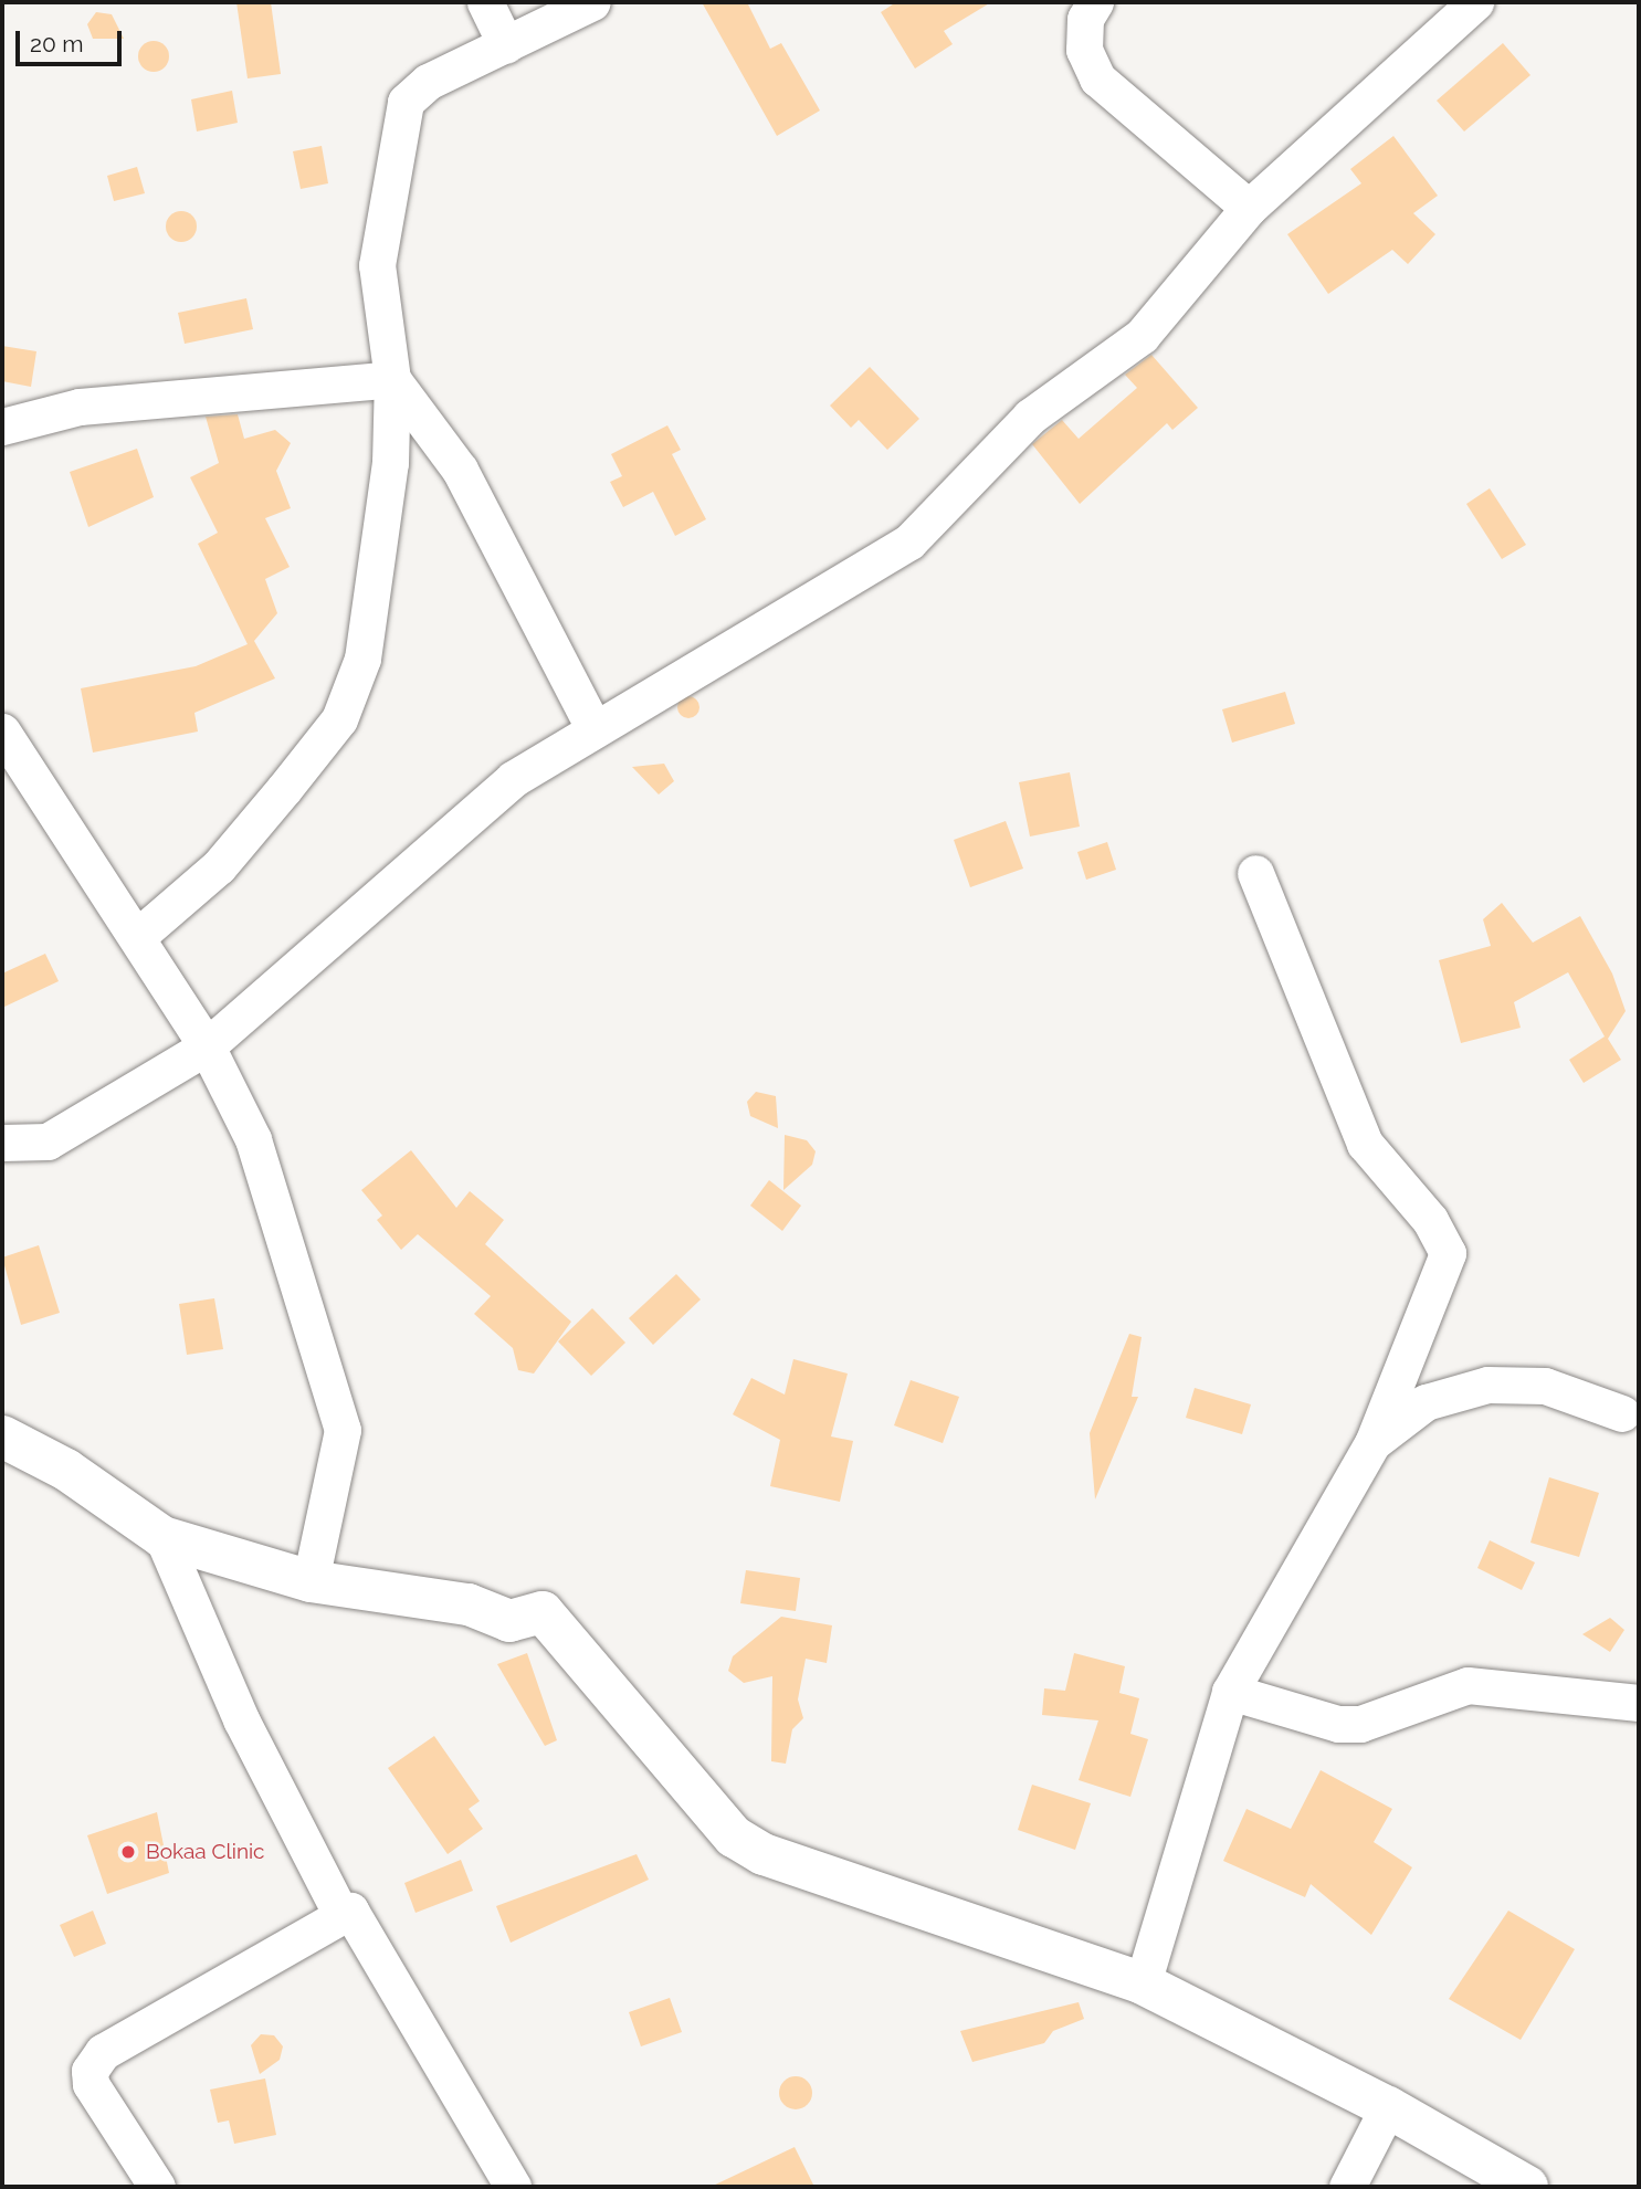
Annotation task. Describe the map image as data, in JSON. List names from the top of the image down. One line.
{"places":["Bokaa Clinic"],"scale_bar":"20 m"}
